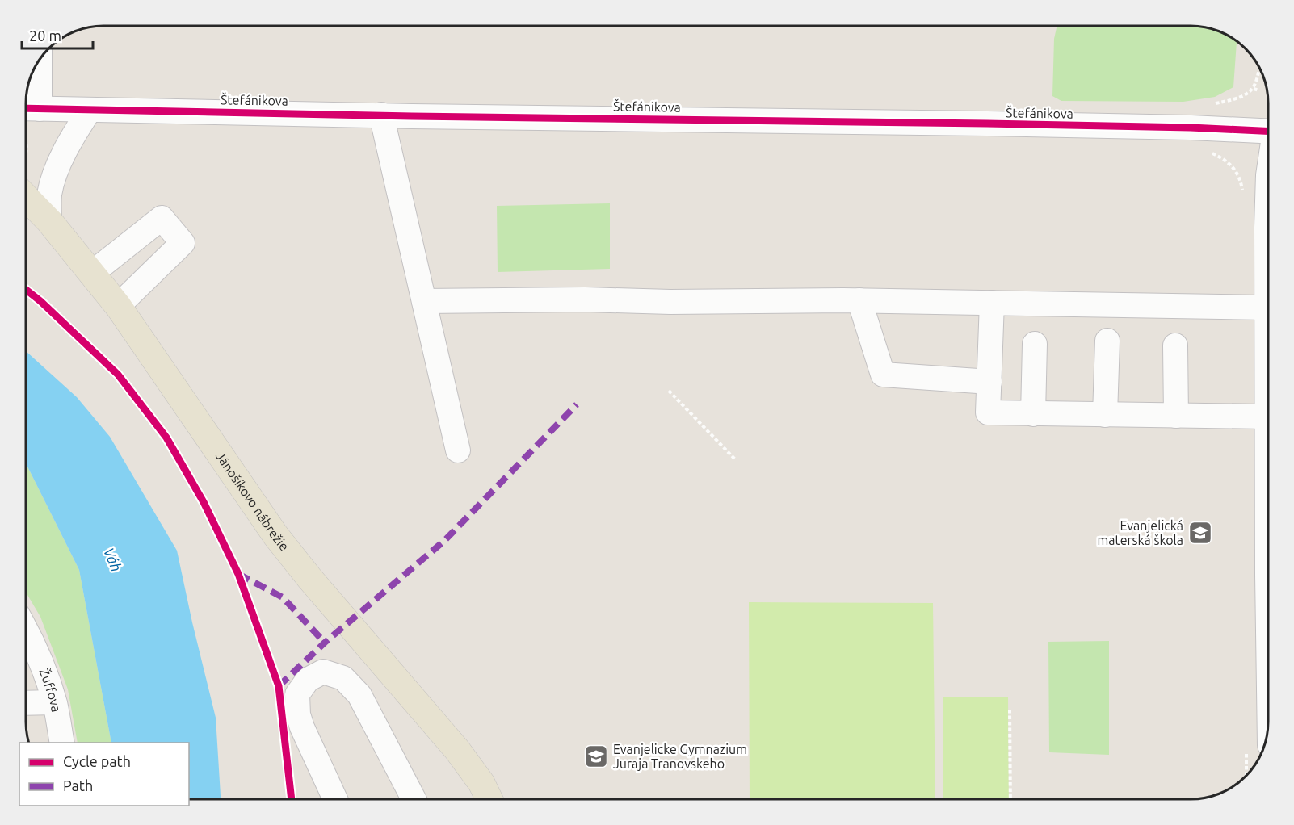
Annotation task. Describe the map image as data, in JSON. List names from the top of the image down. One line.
{"streets":{"main road":["Jánošíkovo nábrežie"],"street":["Štefánikova","Žuffova"]},"water":["Váh"],"places":{"school or university":["Evanjelická materská škola","Evanjelicke Gymnazium Juraja Tranovskeho"]},"legend":["Cycle path","Path"],"scale_bar":"20 m"}
